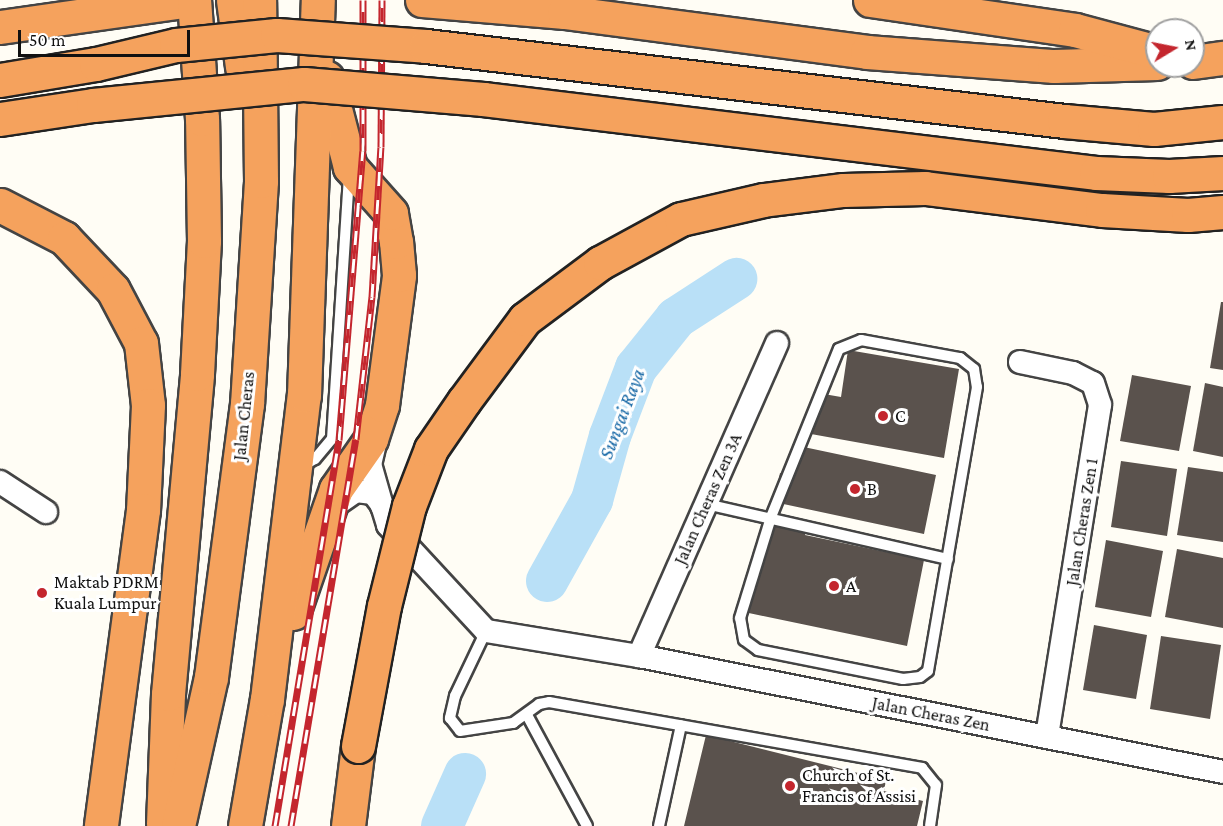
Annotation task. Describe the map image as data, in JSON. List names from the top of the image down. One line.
{"streets":{"highway":["Jalan Cheras"],"street":["Jalan Cheras Zen 3A","Jalan Cheras Zen 1","Jalan Cheras Zen"]},"crossings":[["Jalan Cheras Zen 3A","Jalan Cheras Zen"],["Jalan Cheras Zen 1","Jalan Cheras Zen"]],"water":["Sungai Raya"],"places":["C","B","A","Maktab PDRM Kuala Lumpur","Church of St. Francis of Assisi"],"scale_bar":"50 m","north":"right"}
